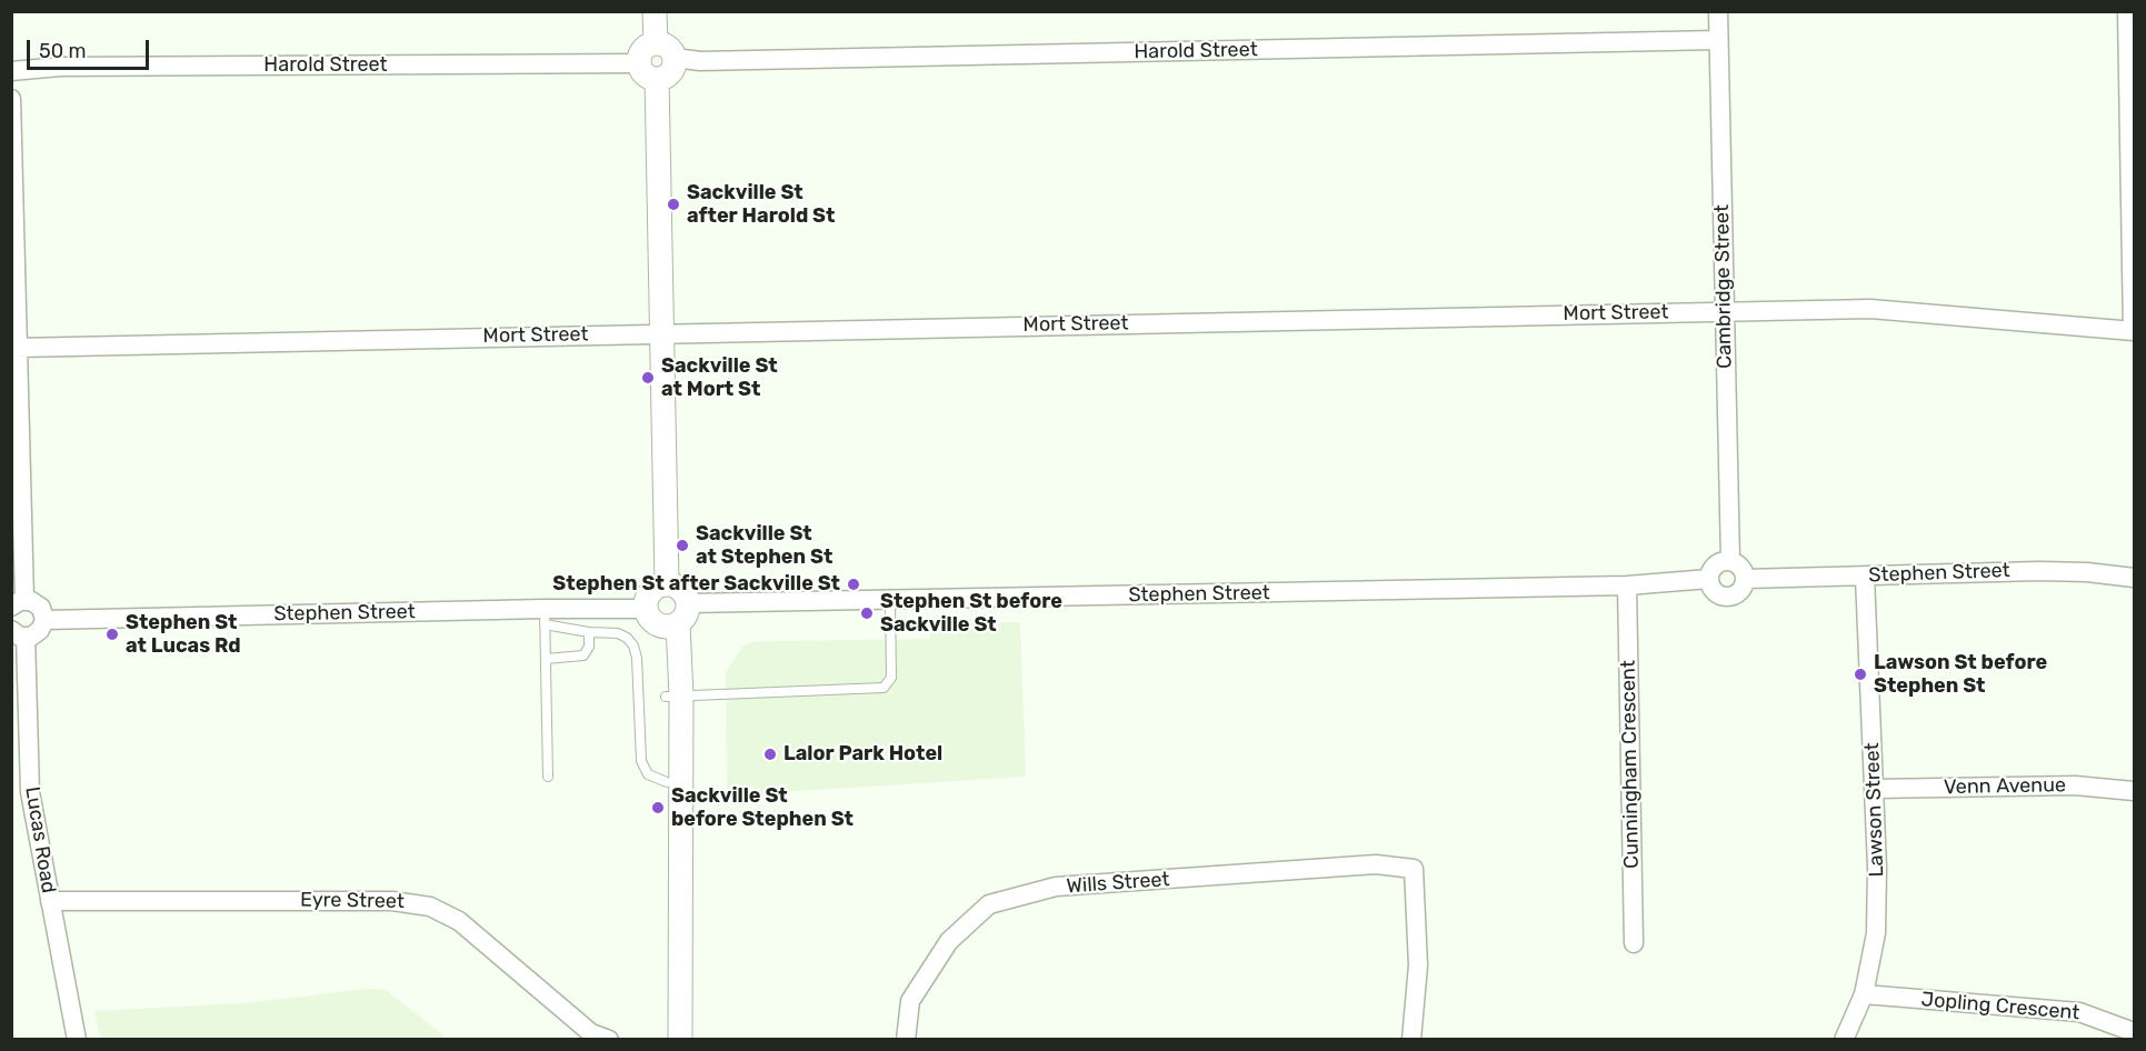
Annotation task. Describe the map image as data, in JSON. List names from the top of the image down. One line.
{"streets":{"street":["Harold Street","Cambridge Street","Mort Street","Stephen Street","Cunningham Crescent","Venn Avenue","Lawson Street","Lucas Road","Wills Street","Eyre Street","Jopling Crescent"]},"crossings":[["Harold Street","Cambridge Street"],["Cambridge Street","Mort Street"],["Cambridge Street","Stephen Street"],["Stephen Street","Cunningham Crescent"],["Stephen Street","Lawson Street"],["Venn Avenue","Lawson Street"],["Lawson Street","Jopling Crescent"],["Lucas Road","Eyre Street"]],"places":["Sackville St after Harold St","Sackville St at Mort St","Sackville St at Stephen St","Stephen St after Sackville St","Stephen St before Sackville St","Stephen St at Lucas Rd","Lawson St before Stephen St","Lalor Park Hotel","Sackville St before Stephen St"],"scale_bar":"50 m"}
